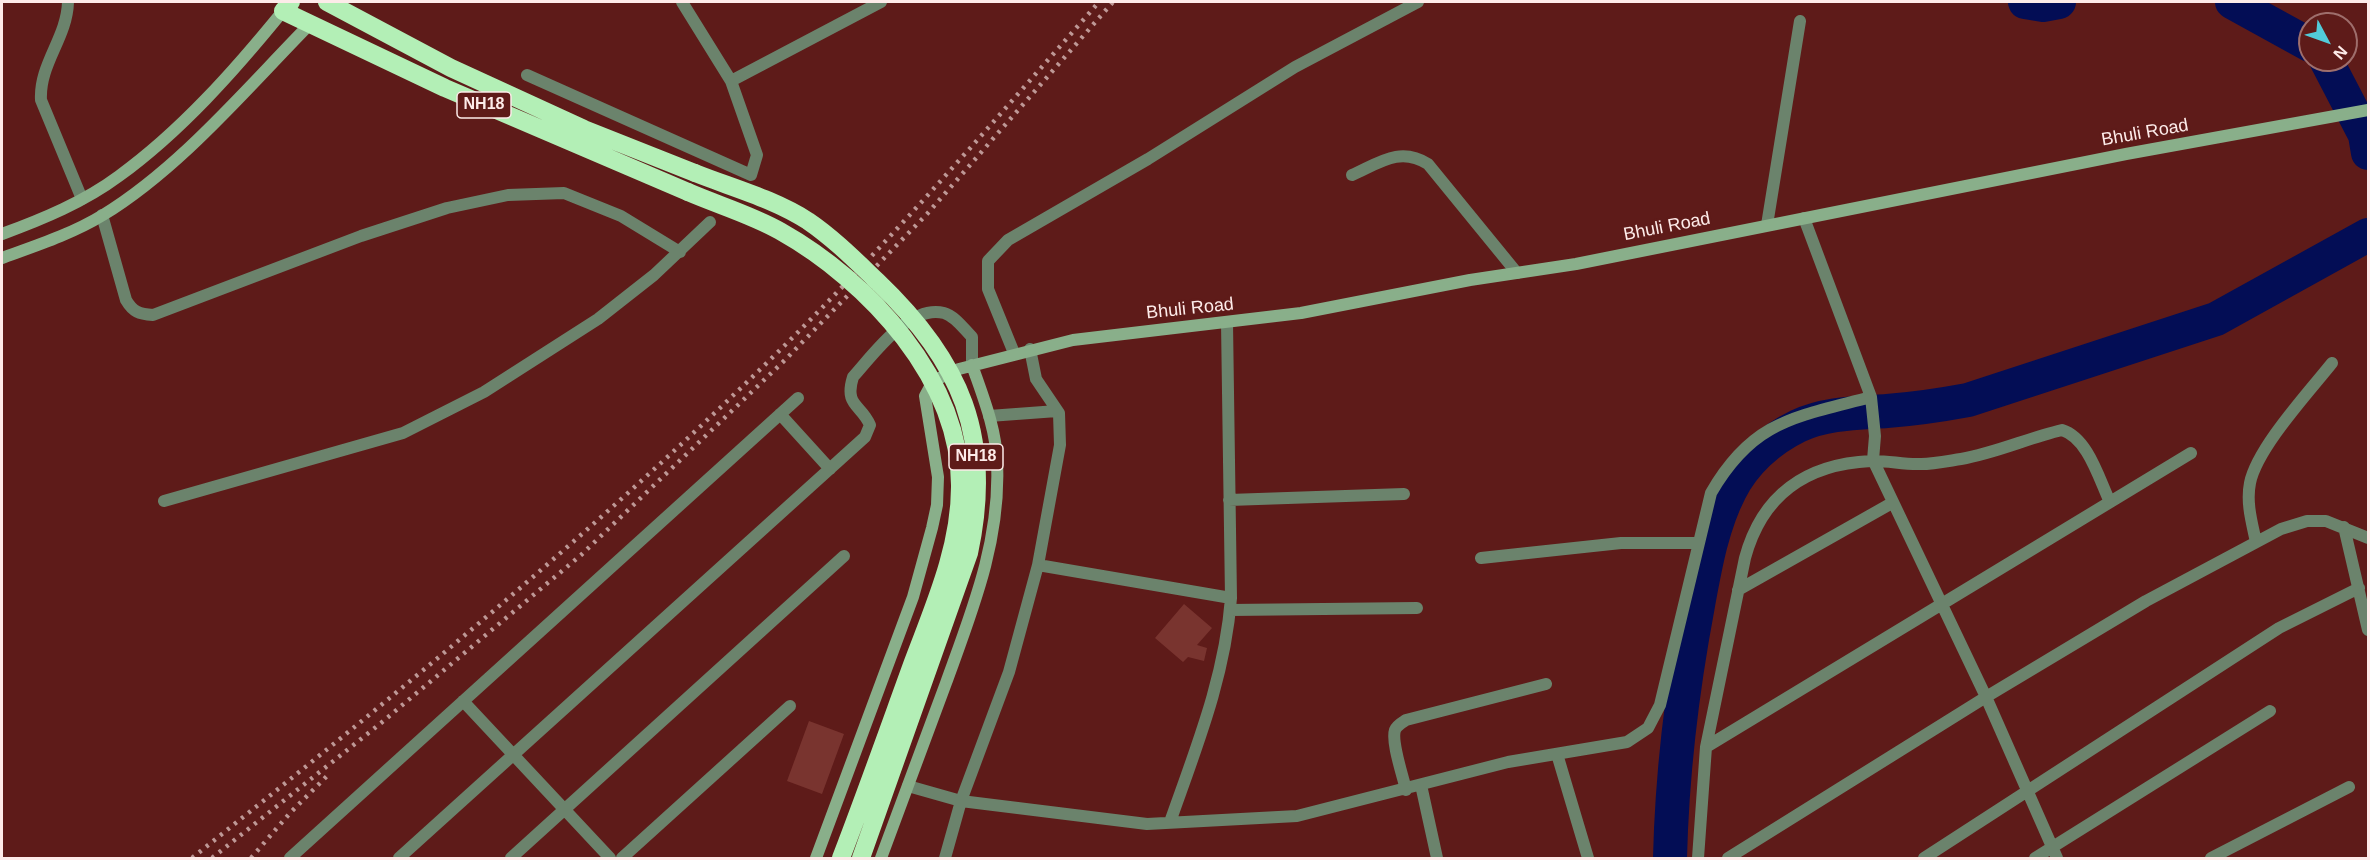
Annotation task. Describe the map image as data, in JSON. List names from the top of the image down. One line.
{"streets":{"highway":["NH18"],"main road":["Bhuli Road"]},"north":"bottom right"}
